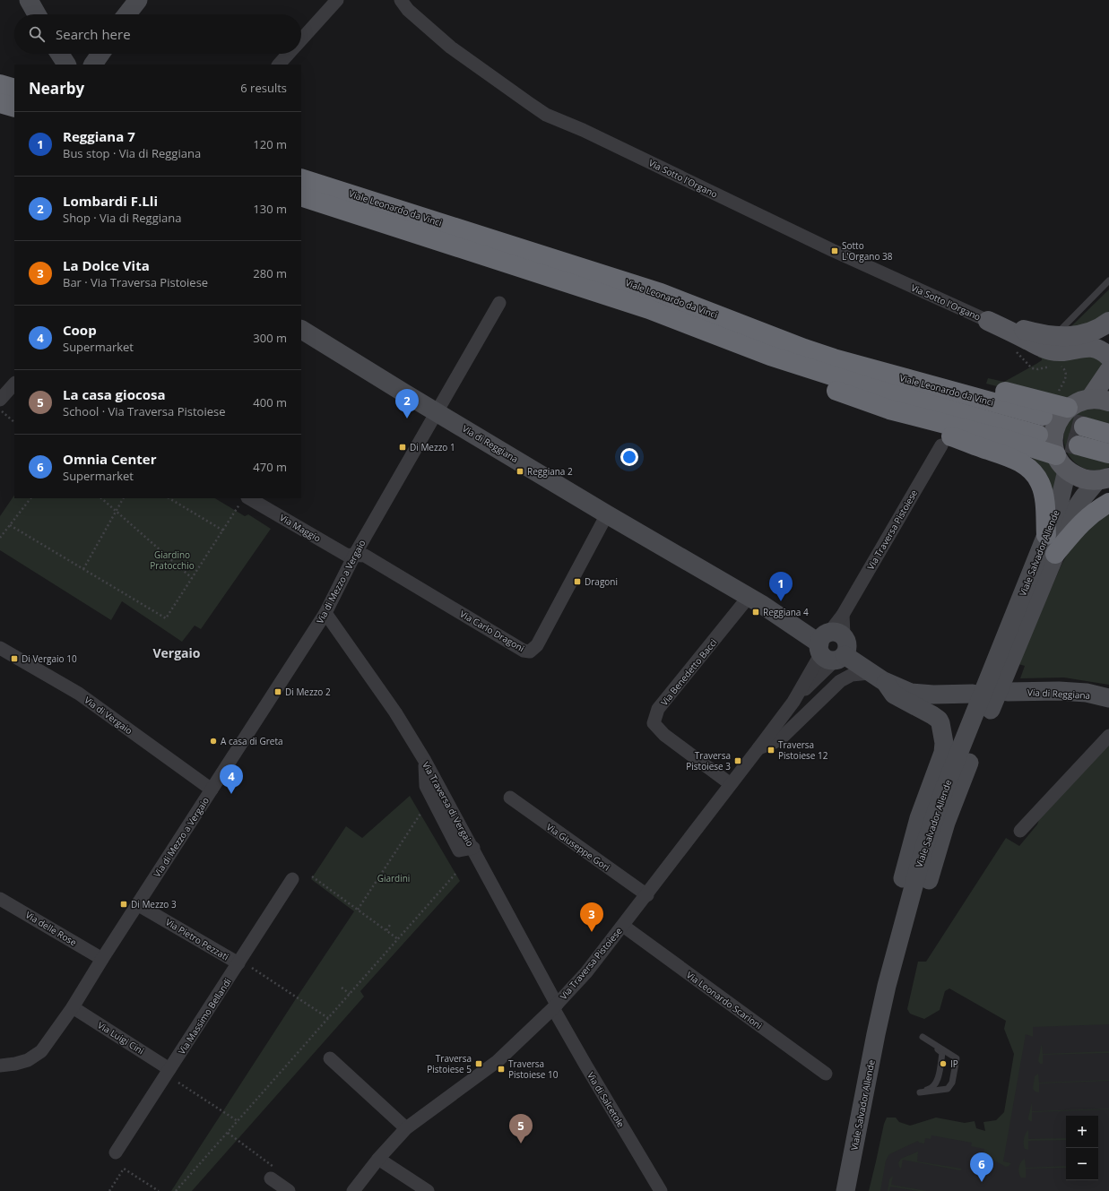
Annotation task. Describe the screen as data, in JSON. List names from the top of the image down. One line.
{"streets":{"highway":["Viale Leonardo da Vinci"],"main road":["Via di Reggiana","Viale Salvador Allende"],"street":["Via Sotto l'Organo","Via Maggio","Via Traversa Pistoiese","Via di Mezzo a Vergaio","Via Carlo Dragoni","Via Benedetto Bacci","Via di Vergaio","Via Traversa di Vergaio","Via Giuseppe Gori","Via delle Rose","Via Pietro Pezzati","Via Leonardo Scarioni","Via Massimo Bellandi","Via Luigi Cini","Via di Salcetole"]},"crossings":[["Via di Reggiana","Via Traversa Pistoiese"],["Via di Reggiana","Via di Mezzo a Vergaio"],["Via di Reggiana","Via Carlo Dragoni"],["Via di Reggiana","Via Benedetto Bacci"],["Via Maggio","Via di Mezzo a Vergaio"],["Via Maggio","Via Carlo Dragoni"],["Via Traversa Pistoiese","Via Benedetto Bacci"],["Via Traversa Pistoiese","Via Traversa di Vergaio"],["Via Traversa Pistoiese","Via Giuseppe Gori"],["Via Traversa Pistoiese","Via Leonardo Scarioni"],["Via Traversa Pistoiese","Via di Salcetole"],["Via di Mezzo a Vergaio","Via Carlo Dragoni"],["Via di Mezzo a Vergaio","Via di Vergaio"],["Via di Mezzo a Vergaio","Via Traversa di Vergaio"],["Via di Mezzo a Vergaio","Via delle Rose"],["Via di Mezzo a Vergaio","Via Pietro Pezzati"],["Via di Mezzo a Vergaio","Via Luigi Cini"],["Via Traversa di Vergaio","Via di Salcetole"],["Via Pietro Pezzati","Via Massimo Bellandi"],["Via Massimo Bellandi","Via Luigi Cini"]],"districts":["Vergaio"],"parks":["Giardino Pratocchio","Giardini"],"places":{"transit":["Sotto L'Organo 38","Di Mezzo 1","Reggiana 2","Dragoni","Reggiana 4","Di Vergaio 10","Di Mezzo 2","Traversa Pistoiese 12","Traversa Pistoiese 3","Di Mezzo 3","Traversa Pistoiese 5","Traversa Pistoiese 10"],"other":["A casa di Greta","IP"]},"page":{"search":"Search here","heading":["Nearby","6 results"],"list":[{"mark":"1","name":"Reggiana 7","note":"Bus stop · Via di Reggiana","value":"120 m"},{"mark":"2","name":"Lombardi F.Lli","note":"Shop · Via di Reggiana","value":"130 m"},{"mark":"3","name":"La Dolce Vita","note":"Bar · Via Traversa Pistoiese","value":"280 m"},{"mark":"4","name":"Coop","note":"Supermarket","value":"300 m"},{"mark":"5","name":"La casa giocosa","note":"School · Via Traversa Pistoiese","value":"400 m"},{"mark":"6","name":"Omnia Center","note":"Supermarket","value":"470 m"}],"pins":["2","1","4","3","5","6"],"map_buttons":["+","−"]}}
